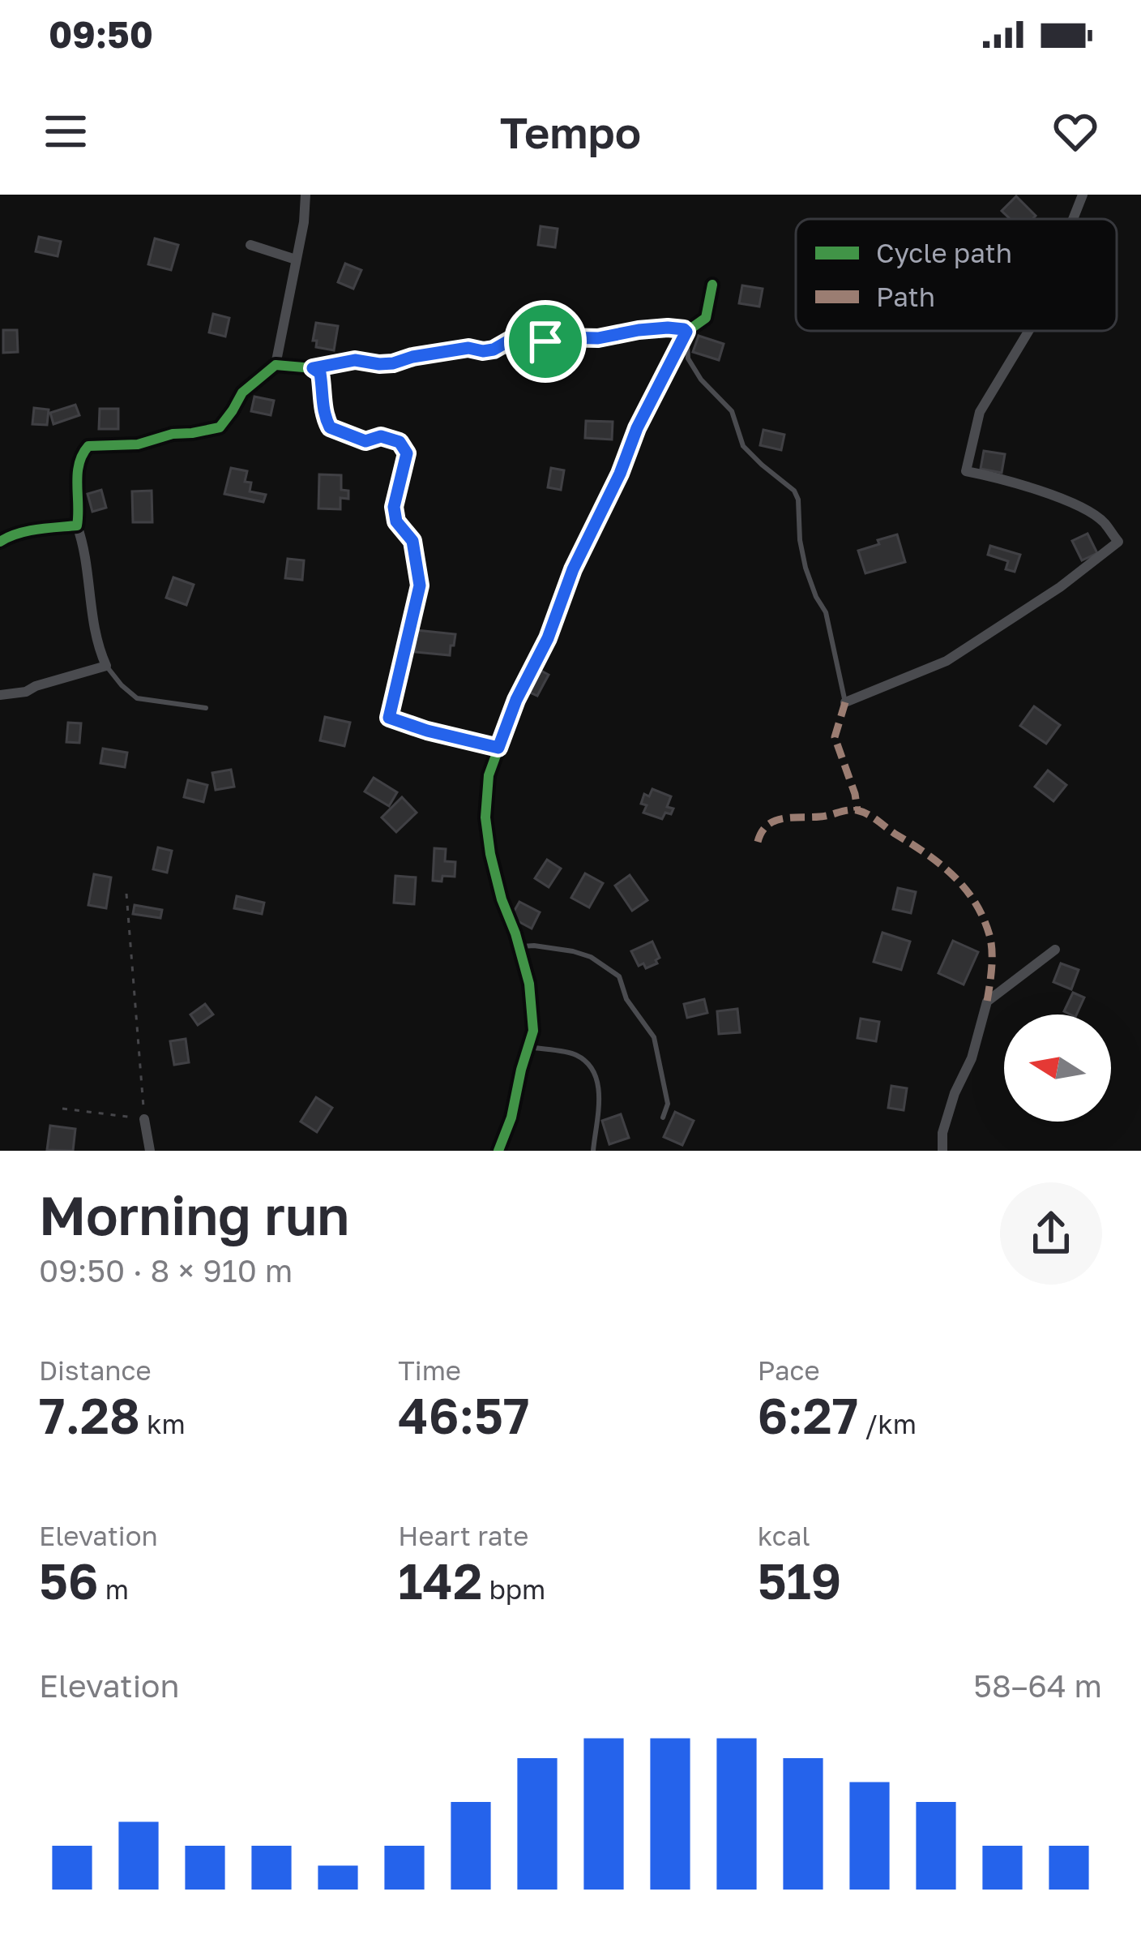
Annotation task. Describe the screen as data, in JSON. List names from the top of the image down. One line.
{"legend":["Cycle path","Path"],"north":"left","page":{"status":"09:50","header":"Tempo","heading":["Morning run","09:50 · 8 × 910 m"],"stats":[["Distance","7.28 km"],["Time","46:57"],["Pace","6:27 /km"],["Elevation","56 m"],["Heart rate","142 bpm"],["kcal","519"]],"chart":["Elevation","58–64 m"]}}
